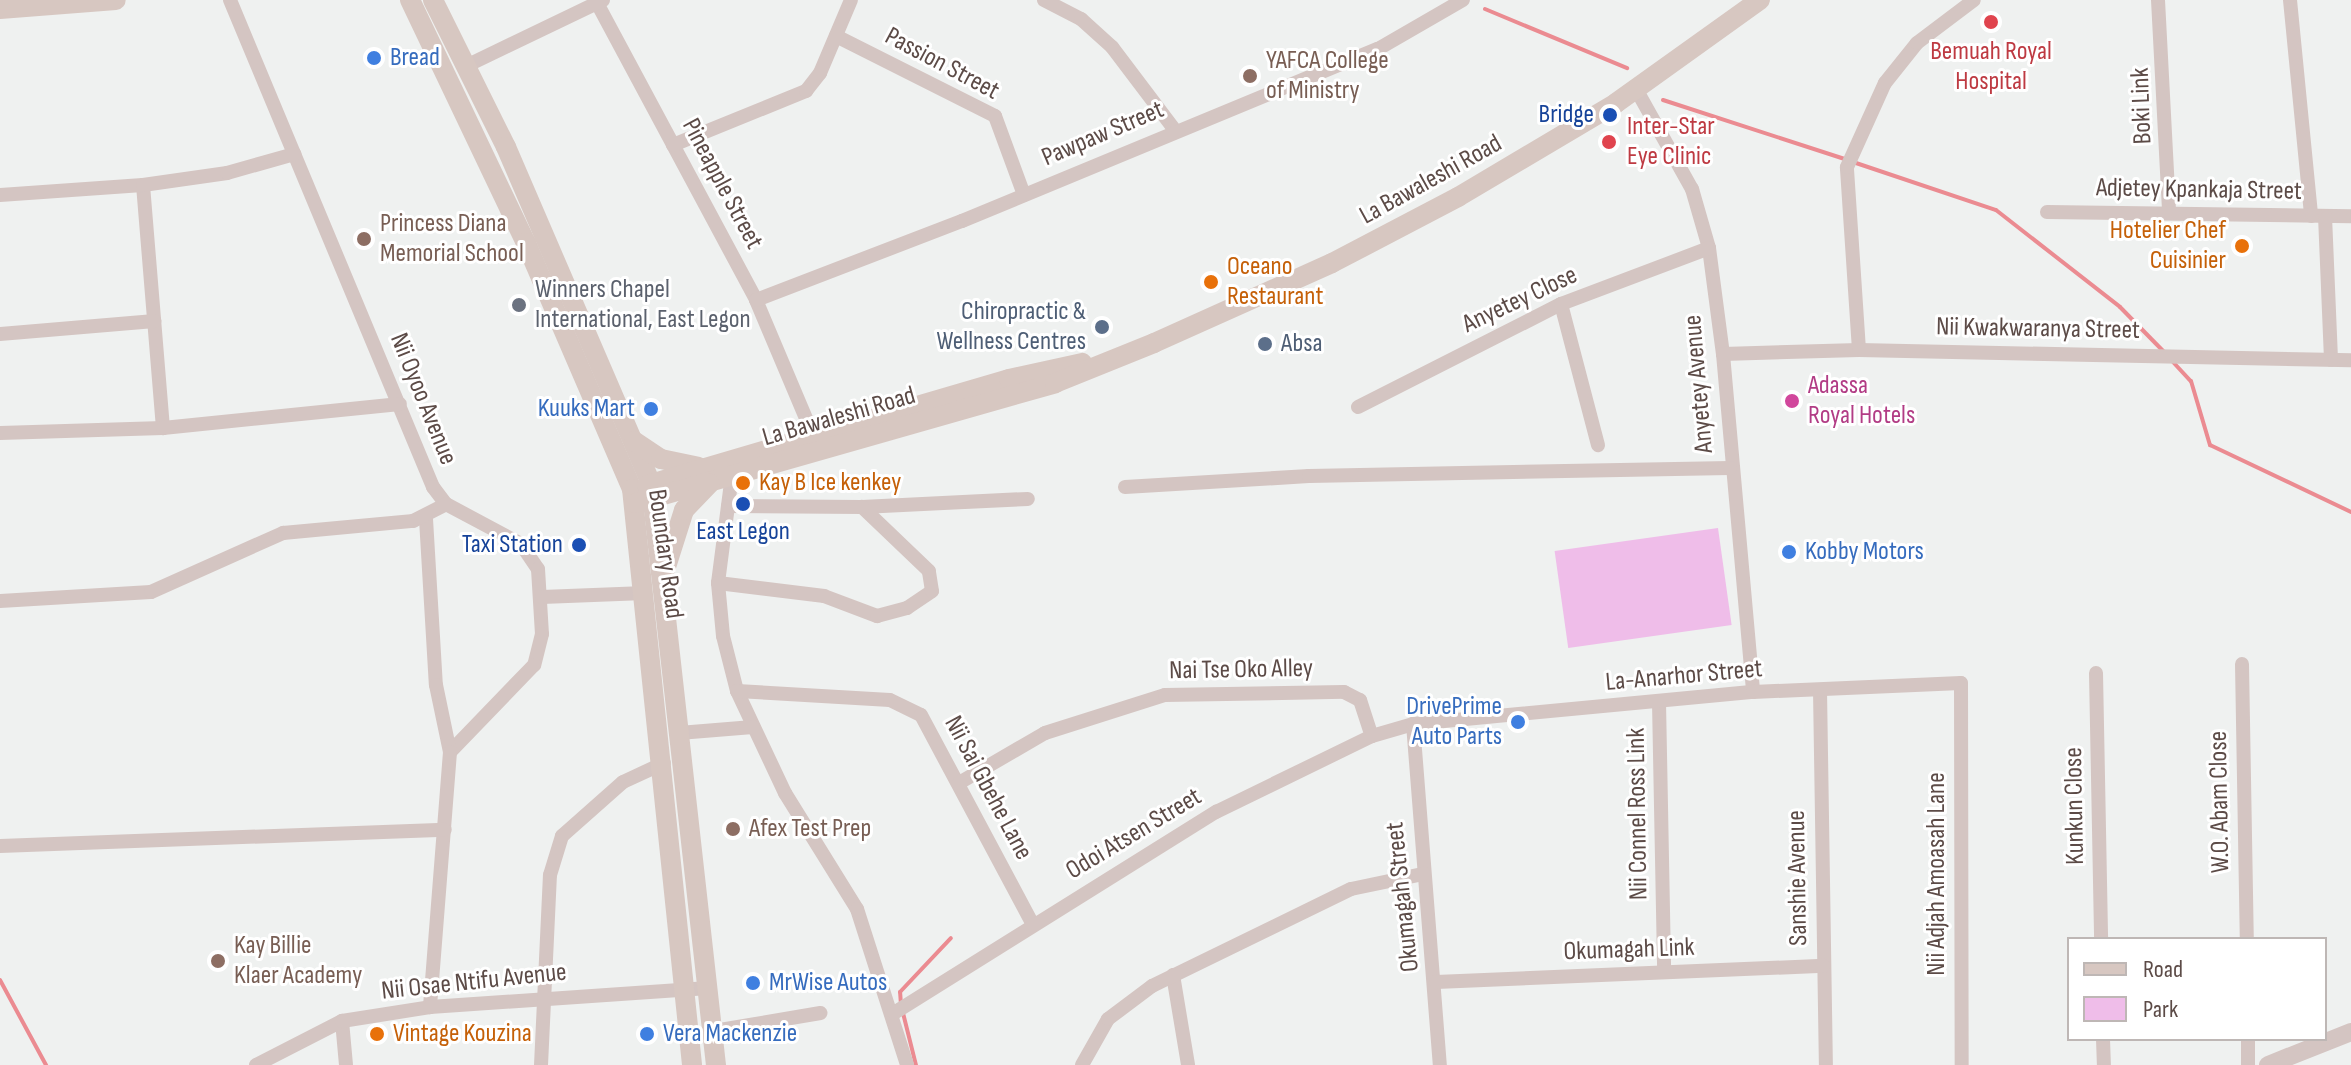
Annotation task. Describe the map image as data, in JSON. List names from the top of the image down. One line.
{"streets":{"main road":["La Bawaleshi Road","Boundary Road"],"street":["Passion Street","Boki Link","Pawpaw Street","Pineapple Street","Adjetey Kpankaja Street","Anyetey Close","Nii Kwakwaranya Street","Anyetey Avenue","Nii Oyoo Avenue","Nai Tse Oko Alley","La-Anarhor Street","Nii Sai Gbehe Lane","W.O. Abam Close","Kunkun Close","Nii Connel Ross Link","Odoi Atsen Street","Nii Adjah Amoasah Lane","Sanshie Avenue","Okumagah Street","Okumagah Link","Nii Osae Ntifu Avenue"]},"crossings":[["Passion Street","Pawpaw Street"],["Boki Link","Adjetey Kpankaja Street"],["Pawpaw Street","Pineapple Street"],["La Bawaleshi Road","Pineapple Street"],["La Bawaleshi Road","Anyetey Avenue"],["La Bawaleshi Road","Boundary Road"],["Anyetey Close","Anyetey Avenue"],["Nii Kwakwaranya Street","Anyetey Avenue"],["Anyetey Avenue","La-Anarhor Street"],["Boundary Road","Nii Osae Ntifu Avenue"],["Nai Tse Oko Alley","Nii Sai Gbehe Lane"],["Nai Tse Oko Alley","Odoi Atsen Street"],["La-Anarhor Street","Nii Connel Ross Link"],["La-Anarhor Street","Odoi Atsen Street"],["La-Anarhor Street","Nii Adjah Amoasah Lane"],["La-Anarhor Street","Sanshie Avenue"],["La-Anarhor Street","Okumagah Street"],["Nii Sai Gbehe Lane","Odoi Atsen Street"],["Nii Connel Ross Link","Okumagah Link"],["Odoi Atsen Street","Okumagah Street"],["Sanshie Avenue","Okumagah Link"],["Okumagah Street","Okumagah Link"]],"places":["Bemuah Royal Hospital","Bread","YAFCA College of Ministry","Bridge","Inter-Star Eye Clinic","Princess Diana Memorial School","Hotelier Chef Cuisinier","Oceano Restaurant","Winners Chapel International, East Legon","Chiropractic & Wellness Centres","Absa","Adassa Royal Hotels","Kuuks Mart","Kay B Ice kenkey","East Legon","Taxi Station","Kobby Motors","DrivePrime Auto Parts","Afex Test Prep","Kay Billie Klaer Academy","MrWise Autos","Vintage Kouzina","Vera Mackenzie"],"legend":["Road","Park"]}
